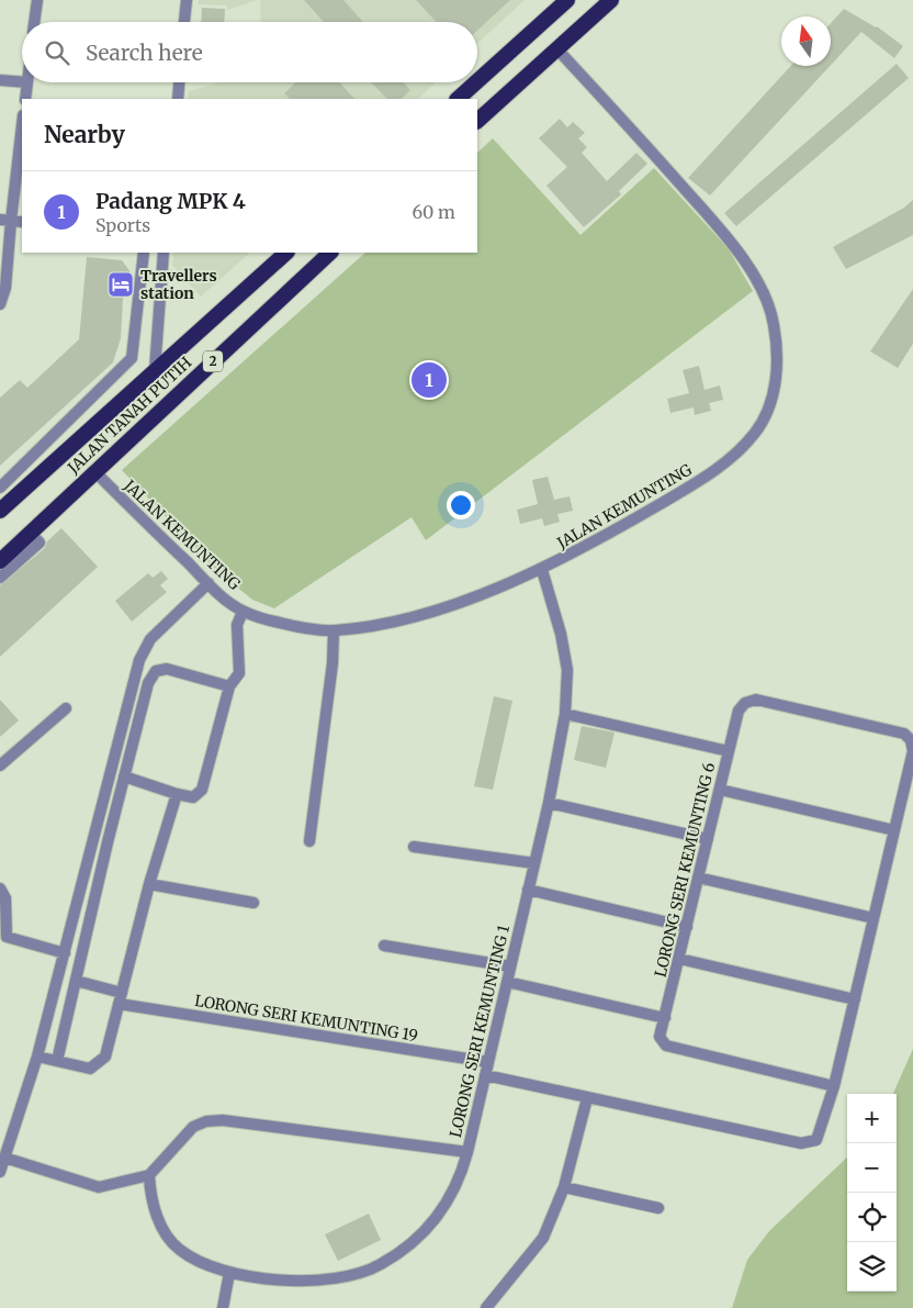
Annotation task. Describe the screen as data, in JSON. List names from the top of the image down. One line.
{"streets":{"highway":["2","JALAN TANAH PUTIH"],"street":["JALAN KEMUNTING","LORONG SERI KEMUNTING 6","LORONG SERI KEMUNTING 19","LORONG SERI KEMUNTING 1"]},"crossings":[["JALAN TANAH PUTIH","JALAN KEMUNTING"],["JALAN KEMUNTING","LORONG SERI KEMUNTING 1"],["LORONG SERI KEMUNTING 19","LORONG SERI KEMUNTING 1"]],"places":{"hotel":["Travellers station"]},"north":"top","page":{"search":"Search here","heading":"Nearby","list":[{"mark":"1","name":"Padang MPK 4","note":"Sports","value":"60 m"}],"pins":"1","map_buttons":["+","−"]}}
